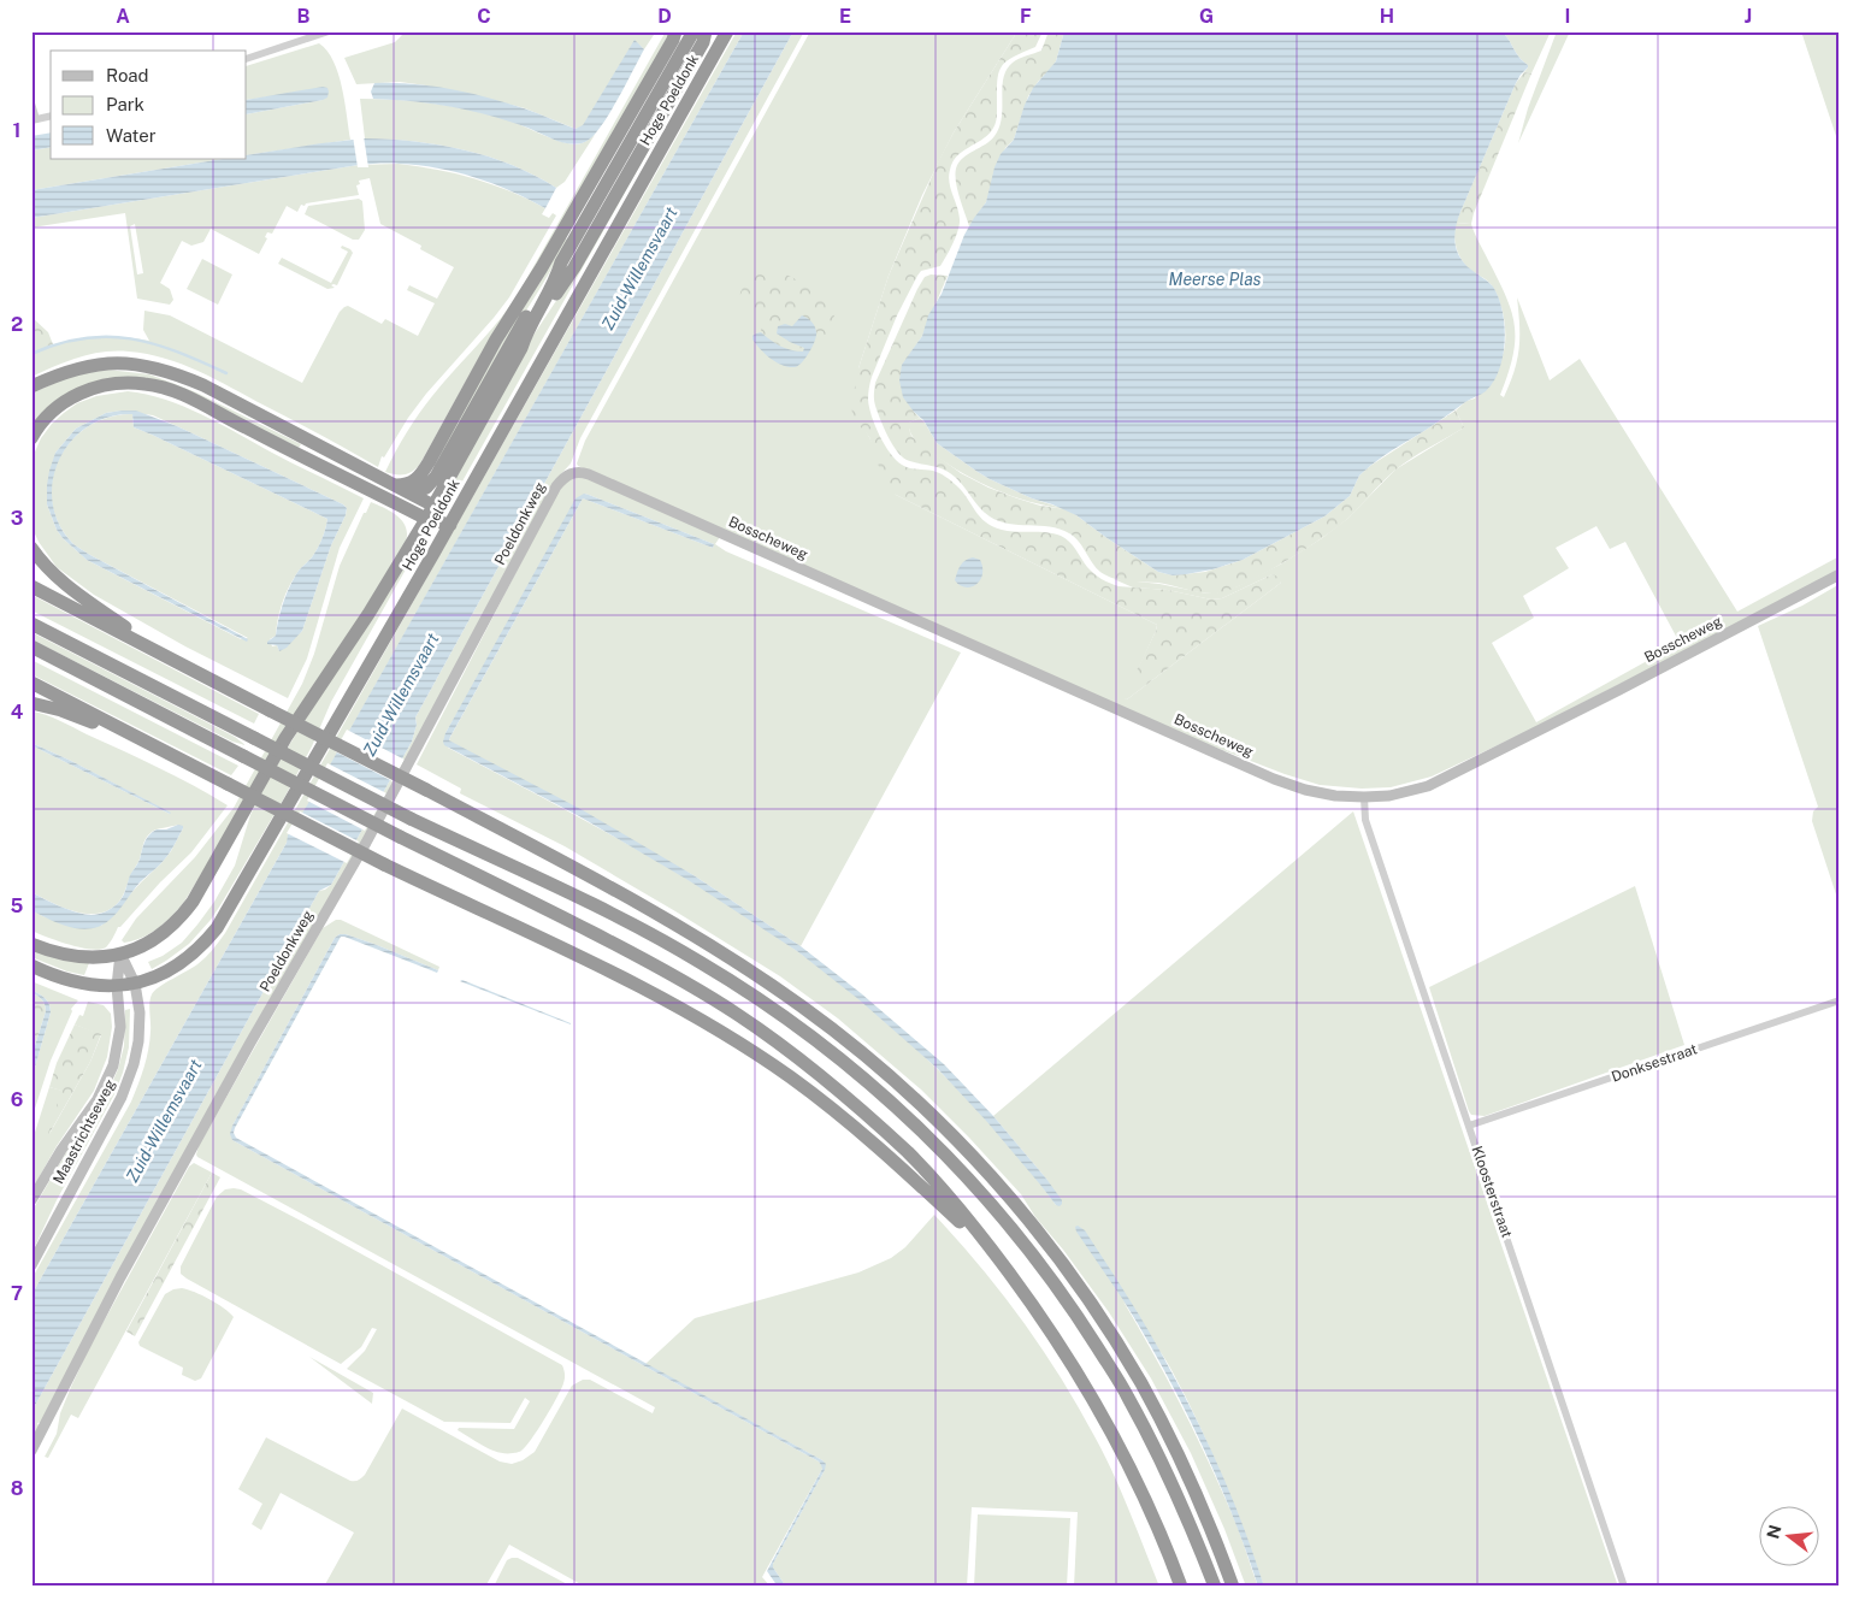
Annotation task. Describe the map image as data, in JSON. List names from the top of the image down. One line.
{"streets":{"highway":["Hoge Poeldonk"],"street":["Poeldonkweg","Bosscheweg","Donksestraat","Maastrichtseweg","Kloosterstraat"]},"crossings":[["Hoge Poeldonk","Maastrichtseweg"],["Poeldonkweg","Bosscheweg"],["Bosscheweg","Kloosterstraat"],["Donksestraat","Kloosterstraat"]],"water":["Zuid-Willemsvaart","Meerse Plas"],"legend":["Road","Park","Water"],"north":"left","grid":{"columns":["A","B","C","D","E","F","G","H","I","J"],"rows":["1","2","3","4","5","6","7","8"]}}
